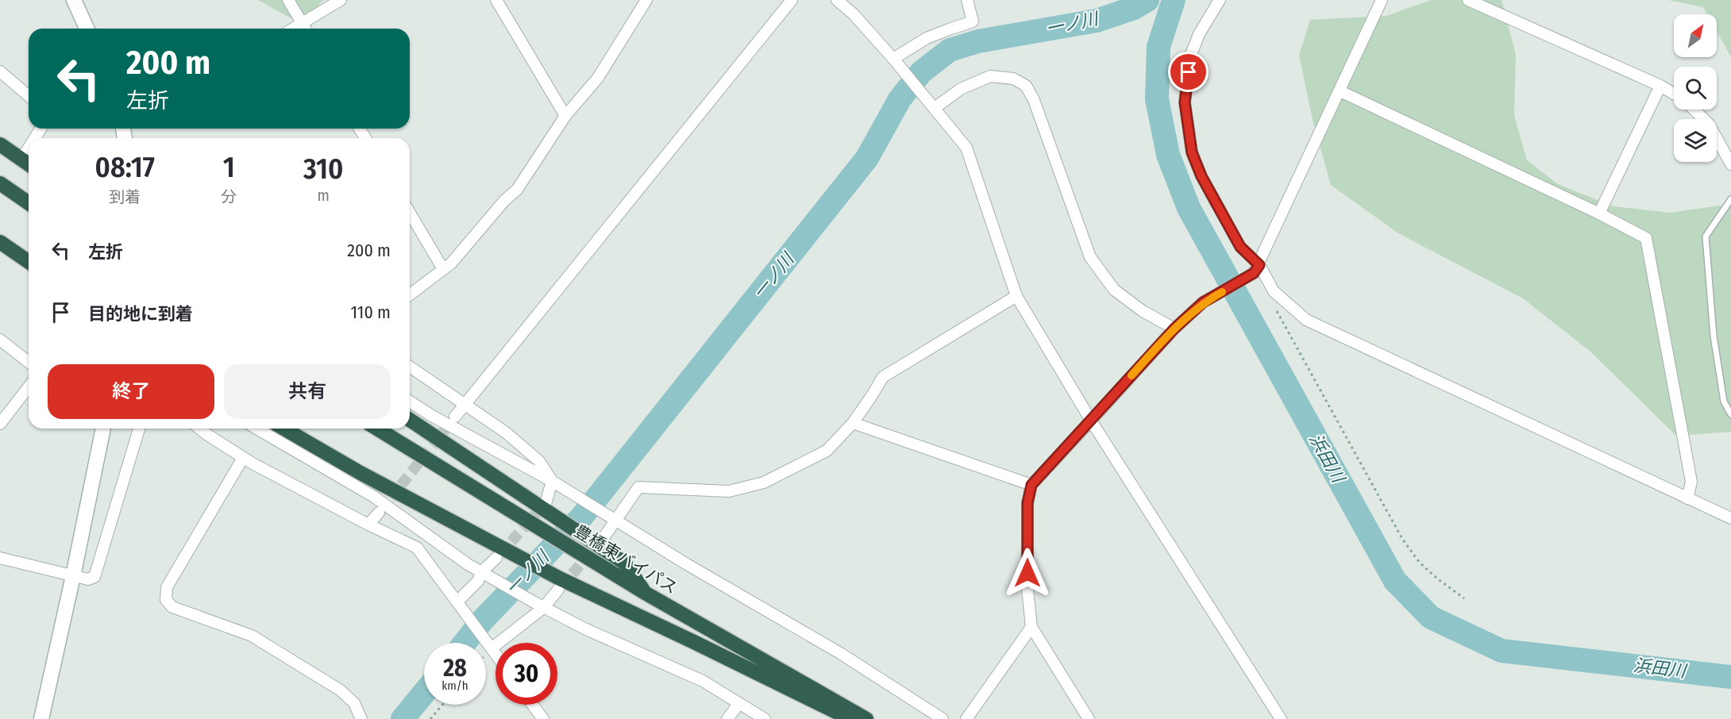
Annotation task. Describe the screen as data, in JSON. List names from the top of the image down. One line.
{"streets":{"highway":["豊橋東バイパス"]},"water":["一ノ川","浜田川"],"north":"top right","page":{"turn":["200 m","左折"],"eta":["08:17","到着","1","分","310","m"],"list":[{"name":"左折","value":"200 m"},{"name":"目的地に到着","value":"110 m"}],"buttons":["終了","共有"],"speed":"28 km/h","limit":"30"}}
